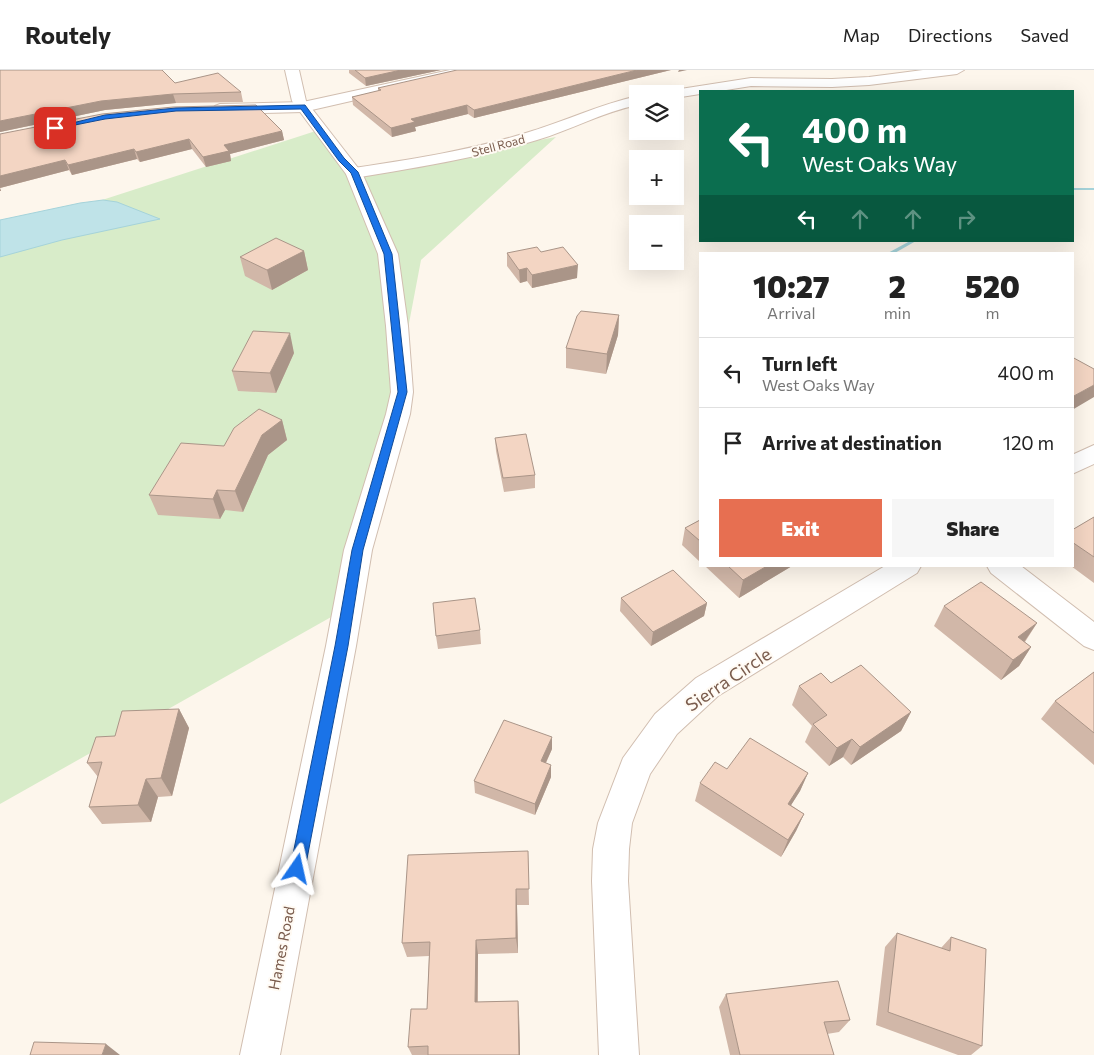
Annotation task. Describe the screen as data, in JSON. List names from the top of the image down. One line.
{"streets":{"street":["Stell Road","Sierra Circle","Hames Road"]},"crossings":[["Stell Road","Hames Road"]],"page":{"header":"Routely","nav":["Map","Directions","Saved"],"map_buttons":["+","−"],"turn":["400 m","West Oaks Way"],"eta":["10:27","Arrival","2","min","520","m"],"list":[{"name":"Turn left","note":"West Oaks Way","value":"400 m"},{"name":"Arrive at destination","value":"120 m"}],"buttons":["Exit","Share"]}}
